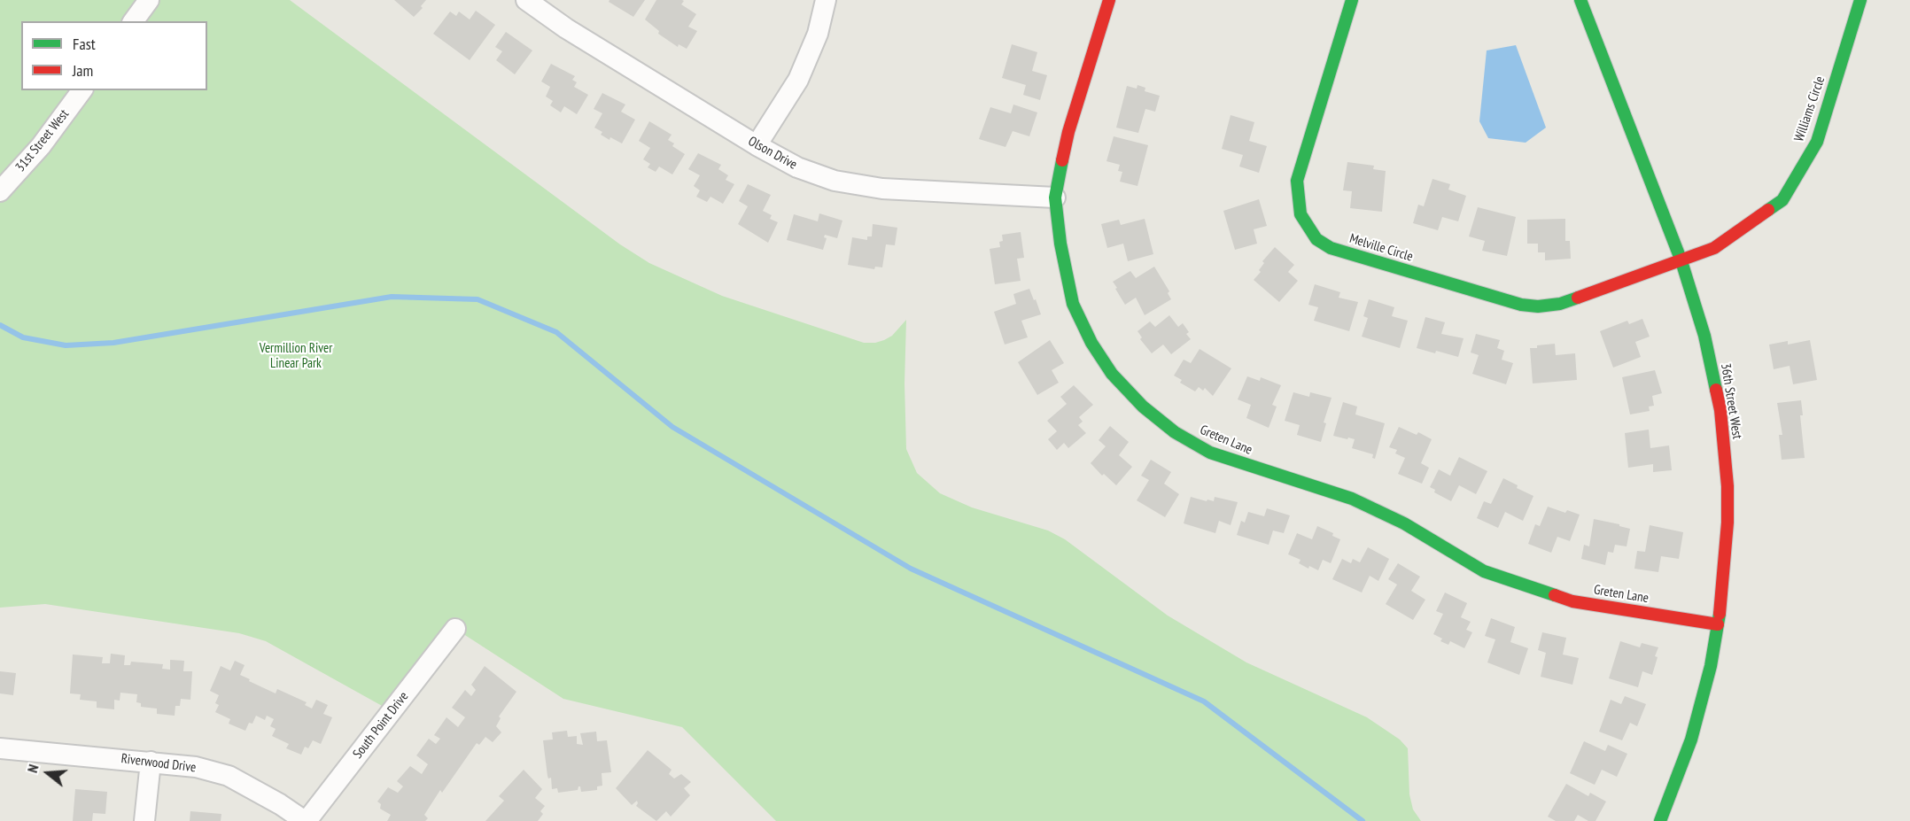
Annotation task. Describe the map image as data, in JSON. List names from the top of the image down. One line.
{"streets":{"street":["Williams Circle","31st Street West","Olson Drive","Melville Circle","36th Street West","Greten Lane","South Point Drive","Riverwood Drive"]},"crossings":[["Williams Circle","Melville Circle"],["Williams Circle","36th Street West"],["Olson Drive","Greten Lane"],["Melville Circle","36th Street West"],["36th Street West","Greten Lane"],["South Point Drive","Riverwood Drive"]],"parks":["Vermillion River Linear Park"],"legend":["Fast","Jam"],"north":"left"}
